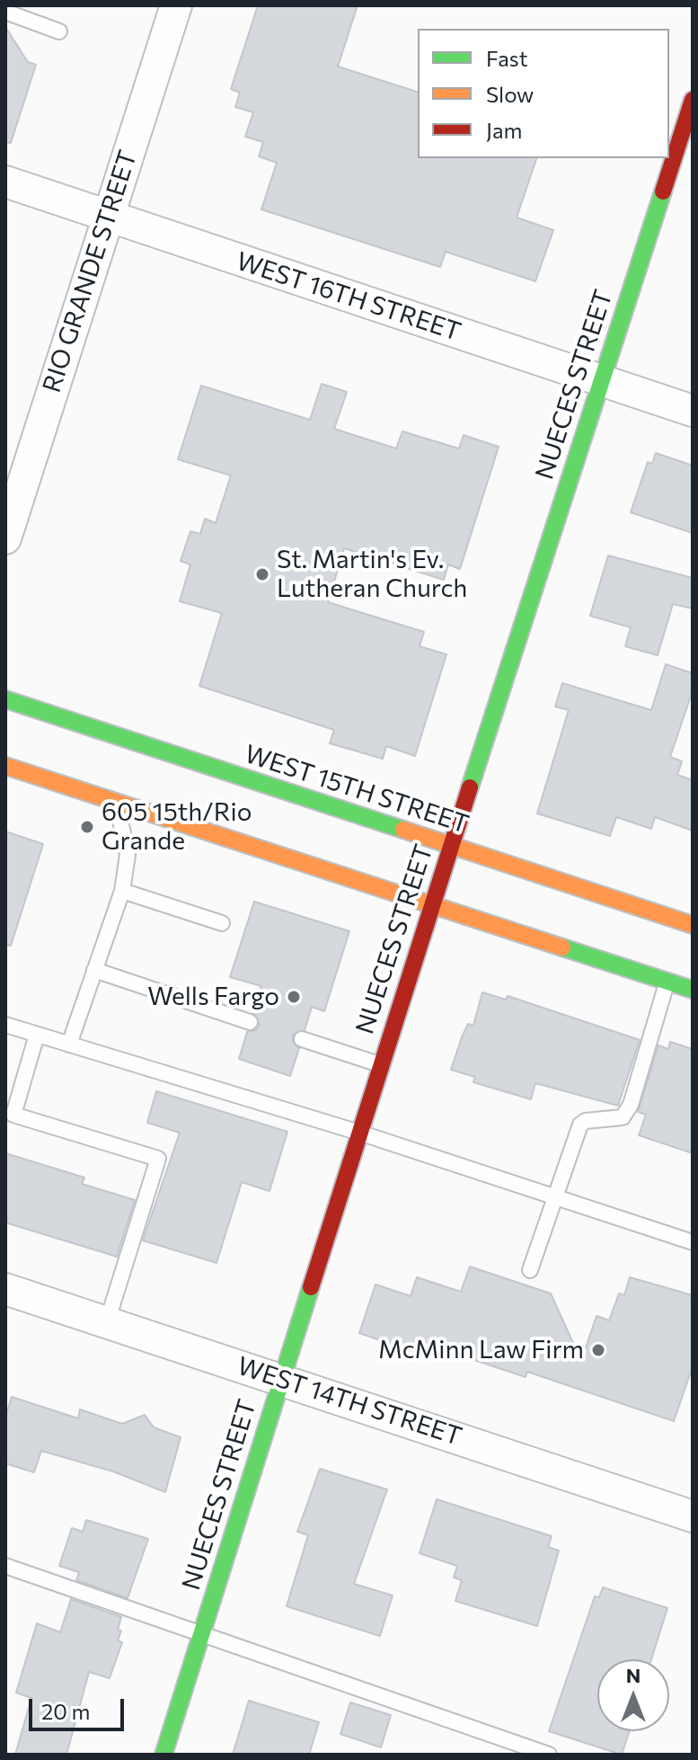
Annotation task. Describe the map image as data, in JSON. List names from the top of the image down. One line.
{"streets":{"street":["RIO GRANDE STREET","WEST 16TH STREET","NUECES STREET","WEST 15TH STREET","WEST 14TH STREET"]},"crossings":[["RIO GRANDE STREET","WEST 16TH STREET"],["WEST 16TH STREET","NUECES STREET"],["NUECES STREET","WEST 15TH STREET"],["NUECES STREET","WEST 14TH STREET"]],"places":["St. Martin's Ev. Lutheran Church","605 15th/Rio Grande","Wells Fargo","McMinn Law Firm"],"legend":["Fast","Slow","Jam"],"scale_bar":"20 m","north":"top"}
